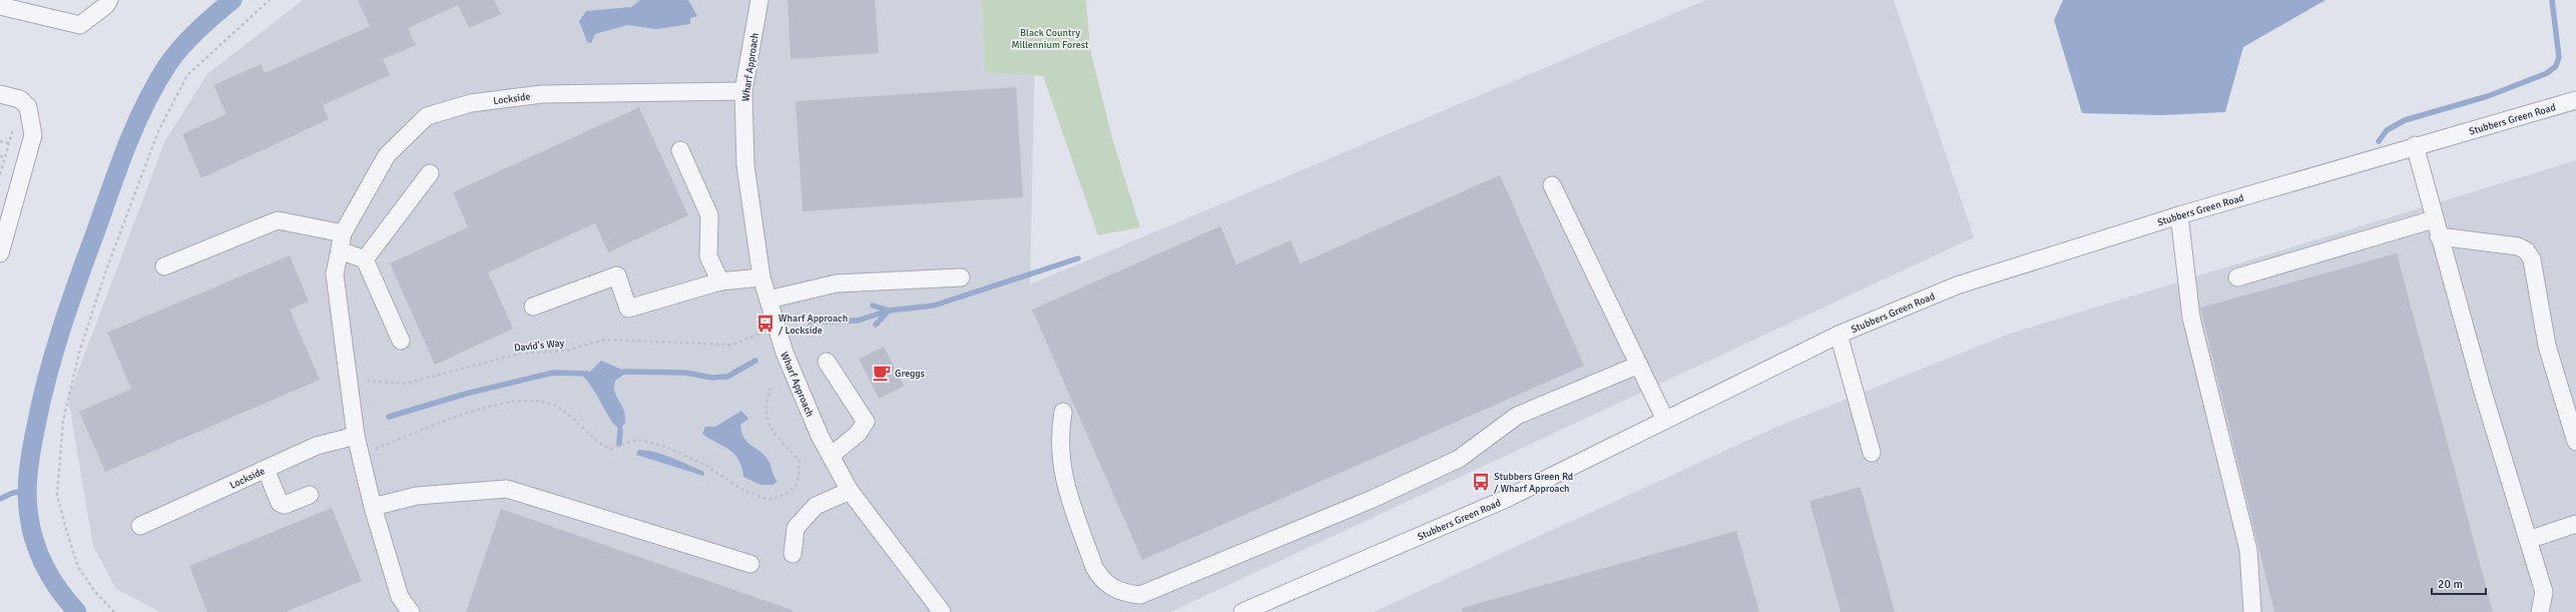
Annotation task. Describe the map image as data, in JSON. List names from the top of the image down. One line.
{"streets":{"street":["Wharf Approach","Lockside","Stubbers Green Road"],"path":["David's Way"]},"crossings":[["Wharf Approach","Lockside"],["Wharf Approach","David's Way"],["Lockside","David's Way"]],"parks":["Black Country Millennium Forest"],"places":{"bus stop":["Wharf Approach / Lockside","Stubbers Green Rd / Wharf Approach"],"cafe":["Greggs"]},"scale_bar":"20 m"}
